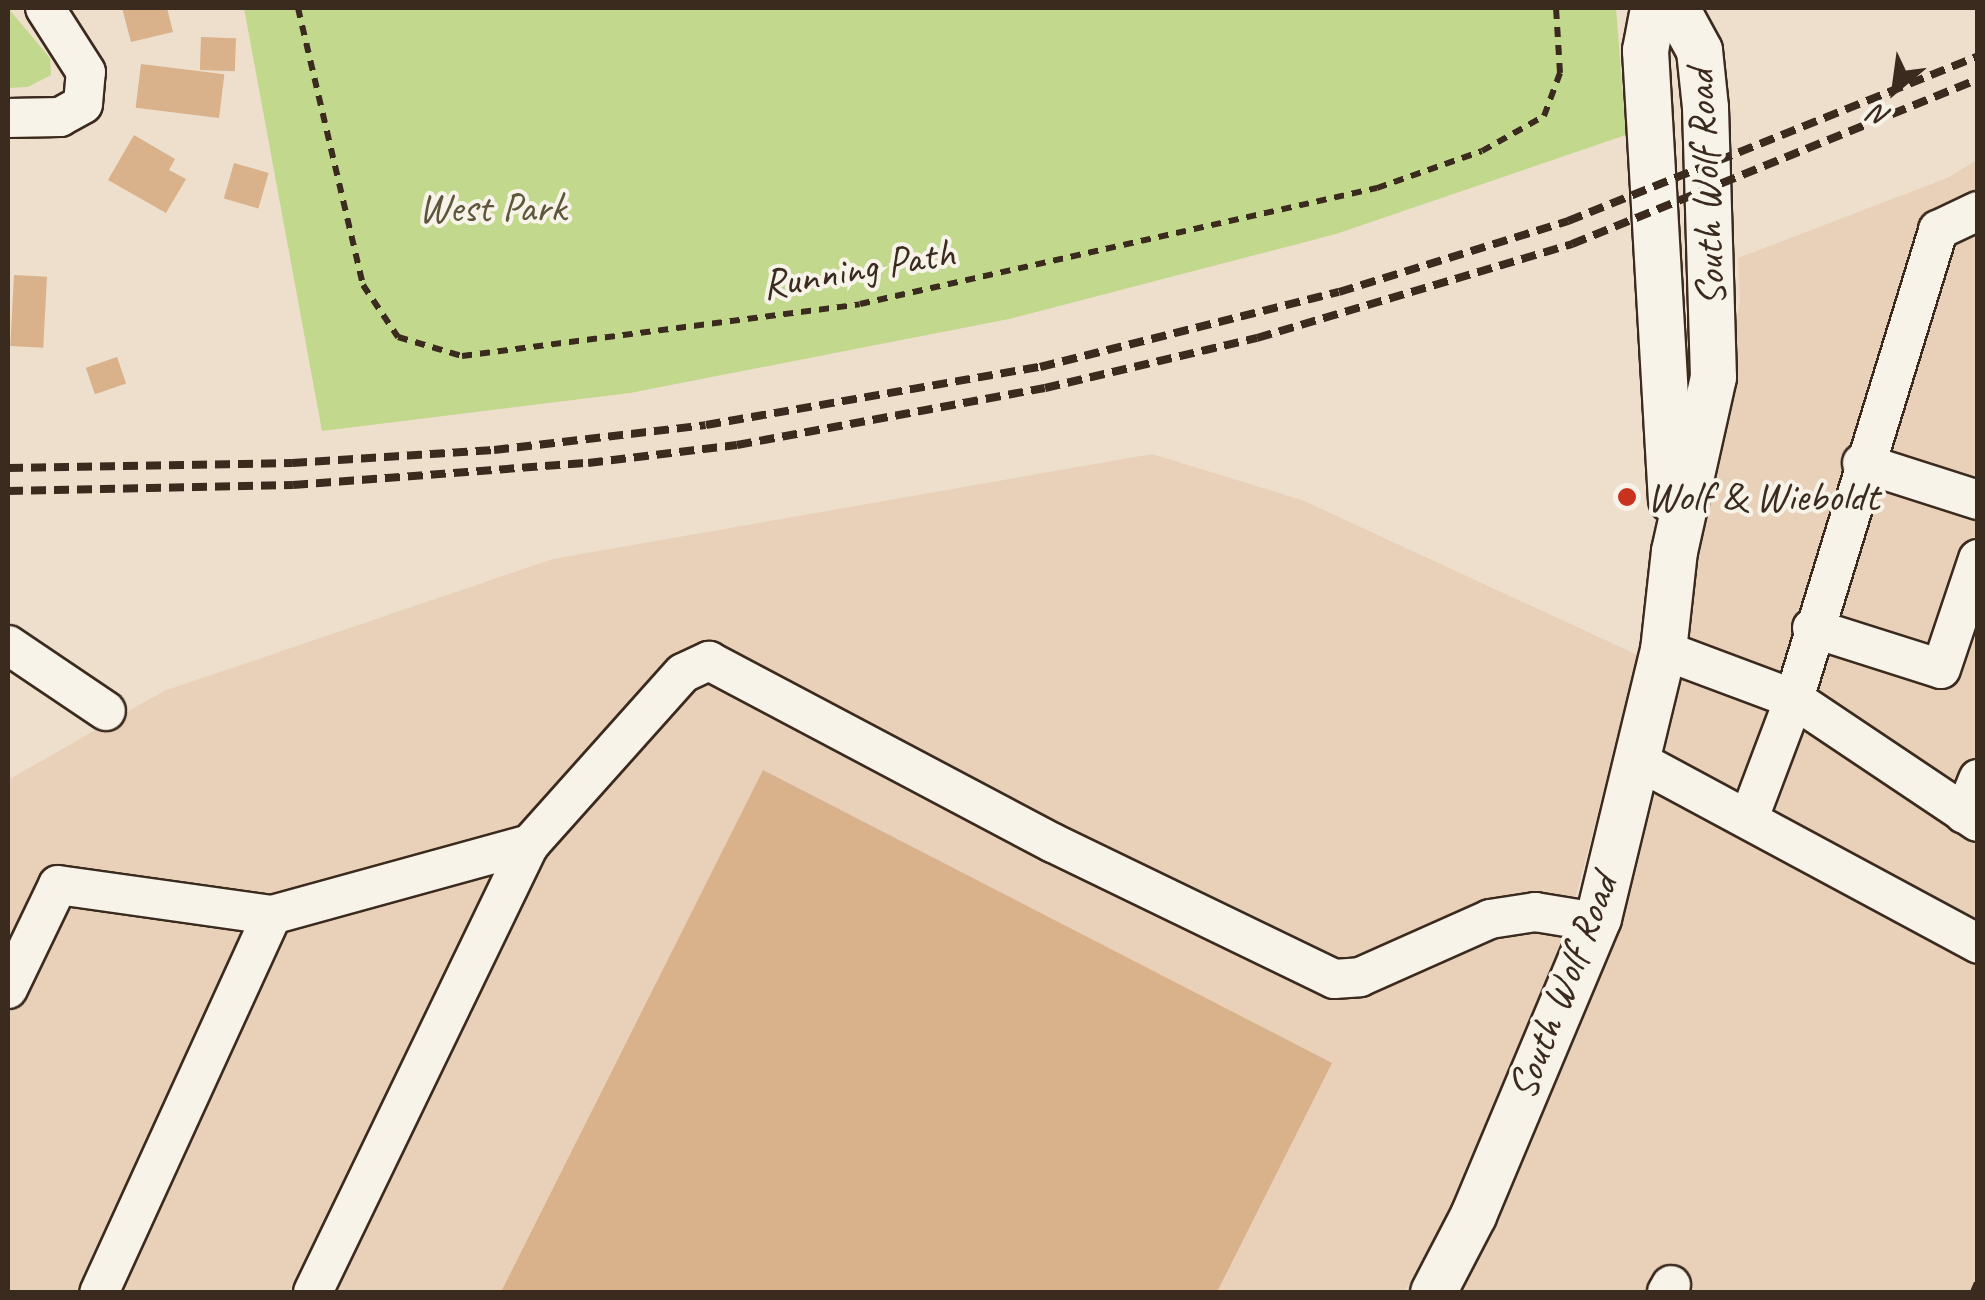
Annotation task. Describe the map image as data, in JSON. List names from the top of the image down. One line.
{"streets":{"main road":["South Wolf Road"],"path":["Running Path"]},"parks":["West Park"],"places":["Wolf & Wieboldt"],"north":"bottom left"}
